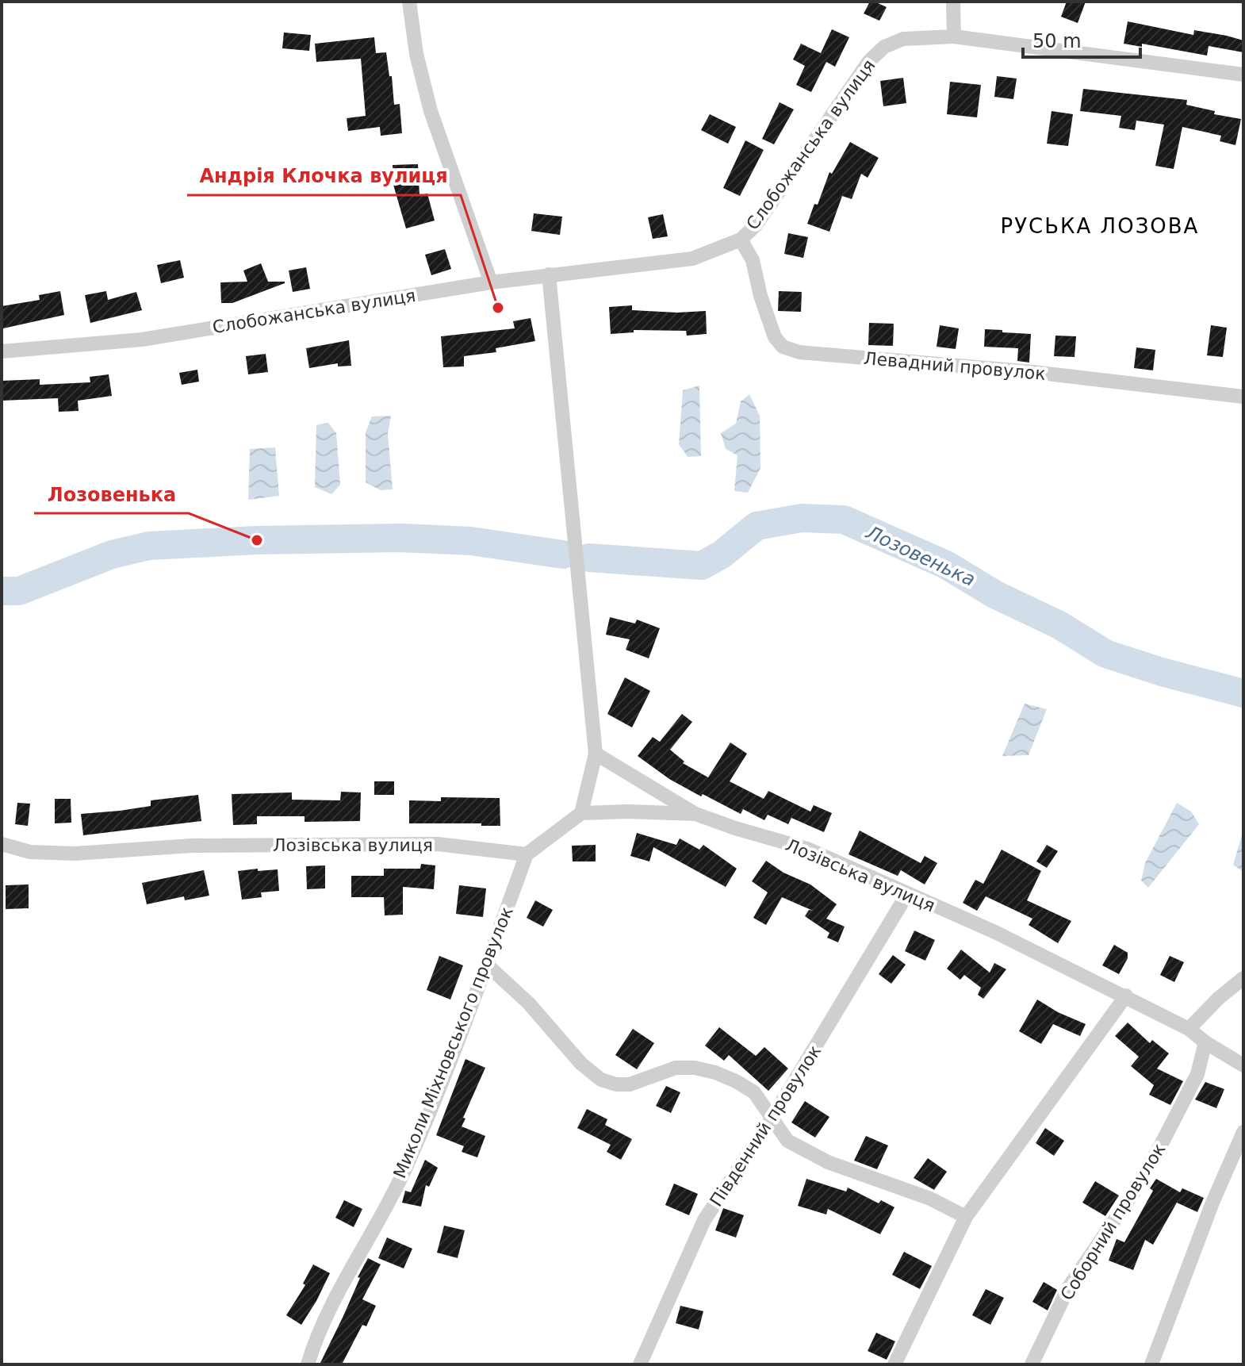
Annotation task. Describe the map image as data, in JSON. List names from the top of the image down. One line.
{"streets":{"street":["Слобожанська вулиця","Левадний провулок","Лозівська вулиця","Миколи Міхновського провулок","Південний провулок","Соборний провулок"]},"crossings":[["Слобожанська вулиця","Левадний провулок"],["Лозівська вулиця","Миколи Міхновського провулок"],["Лозівська вулиця","Південний провулок"],["Лозівська вулиця","Соборний провулок"]],"districts":["РУСЬКА ЛОЗОВА"],"water":["Лозовенька"],"places":["Андрія Клочка вулиця","Лозовенька"],"scale_bar":"50 m"}
